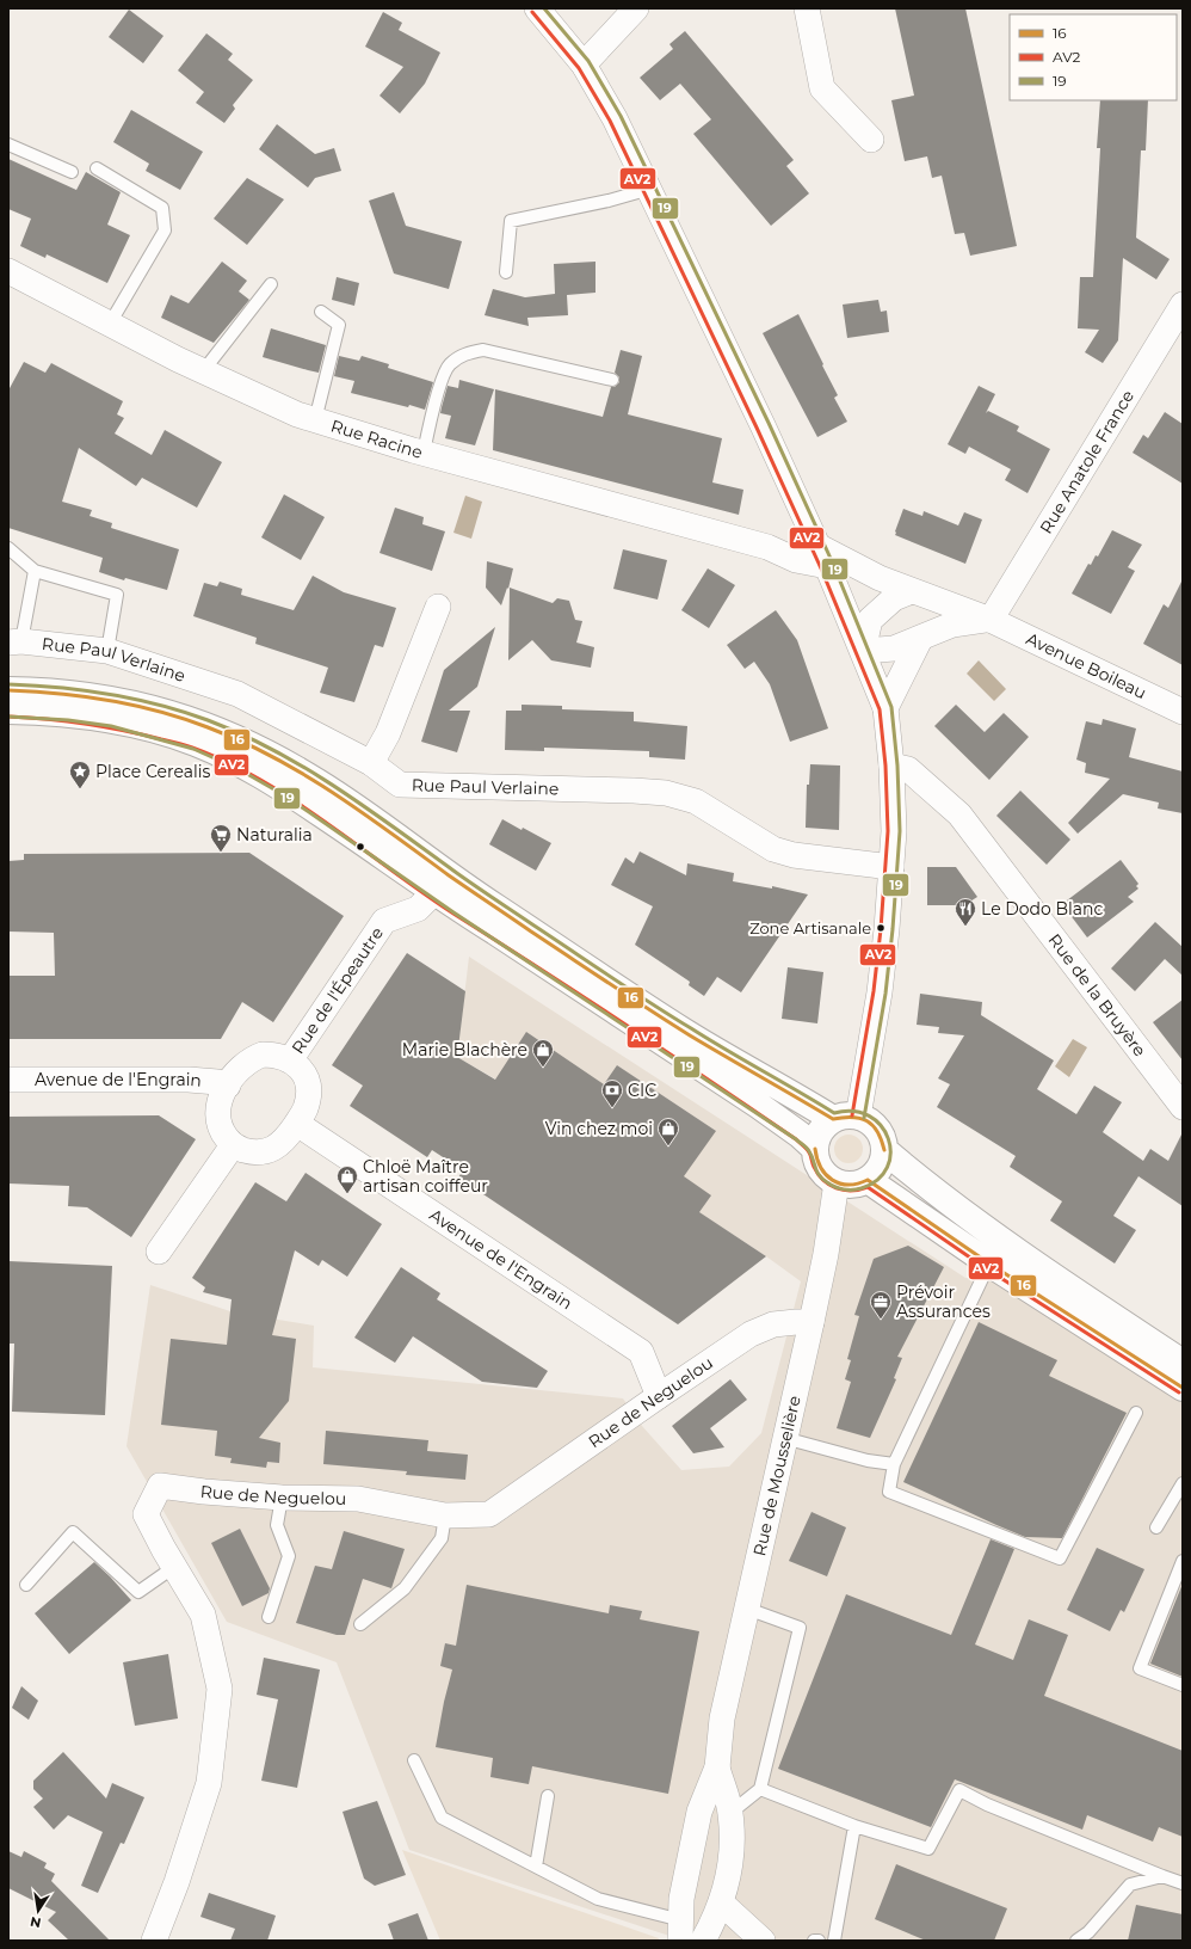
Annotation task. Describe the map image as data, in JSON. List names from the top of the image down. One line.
{"streets":{"street":["Rue Racine","Rue Anatole France","Rue Paul Verlaine","Avenue Boileau","Rue de l'Épeautre","Rue de la Bruyère","Avenue de l'Engrain","Rue de Neguelou","Rue de Mousselière"]},"crossings":[["Rue Racine","Avenue Boileau"],["Rue Anatole France","Avenue Boileau"],["Rue de l'Épeautre","Avenue de l'Engrain"],["Avenue de l'Engrain","Rue de Neguelou"],["Rue de Neguelou","Rue de Mousselière"]],"places":{"place":["Place Cerealis"],"supermarket":["Naturalia"],"restaurant":["Le Dodo Blanc"],"other":["Zone Artisanale"],"shop":["Marie Blachère","Vin chez moi","Chloë Maître artisan coiffeur"],"bank":["CIC"],"office":["Prévoir Assurances"]},"lines":["transit line 19","transit line AV2","transit line 16"],"legend":["16","AV2","19"],"north":"bottom"}
